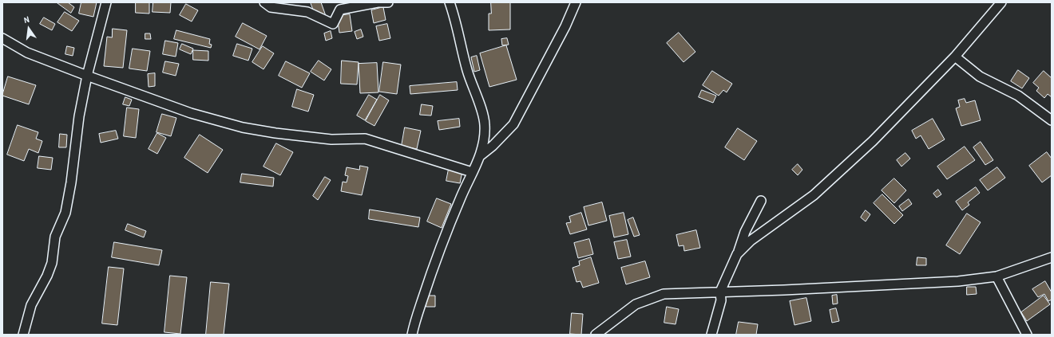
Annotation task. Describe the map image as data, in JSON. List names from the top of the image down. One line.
{"north":"top"}
